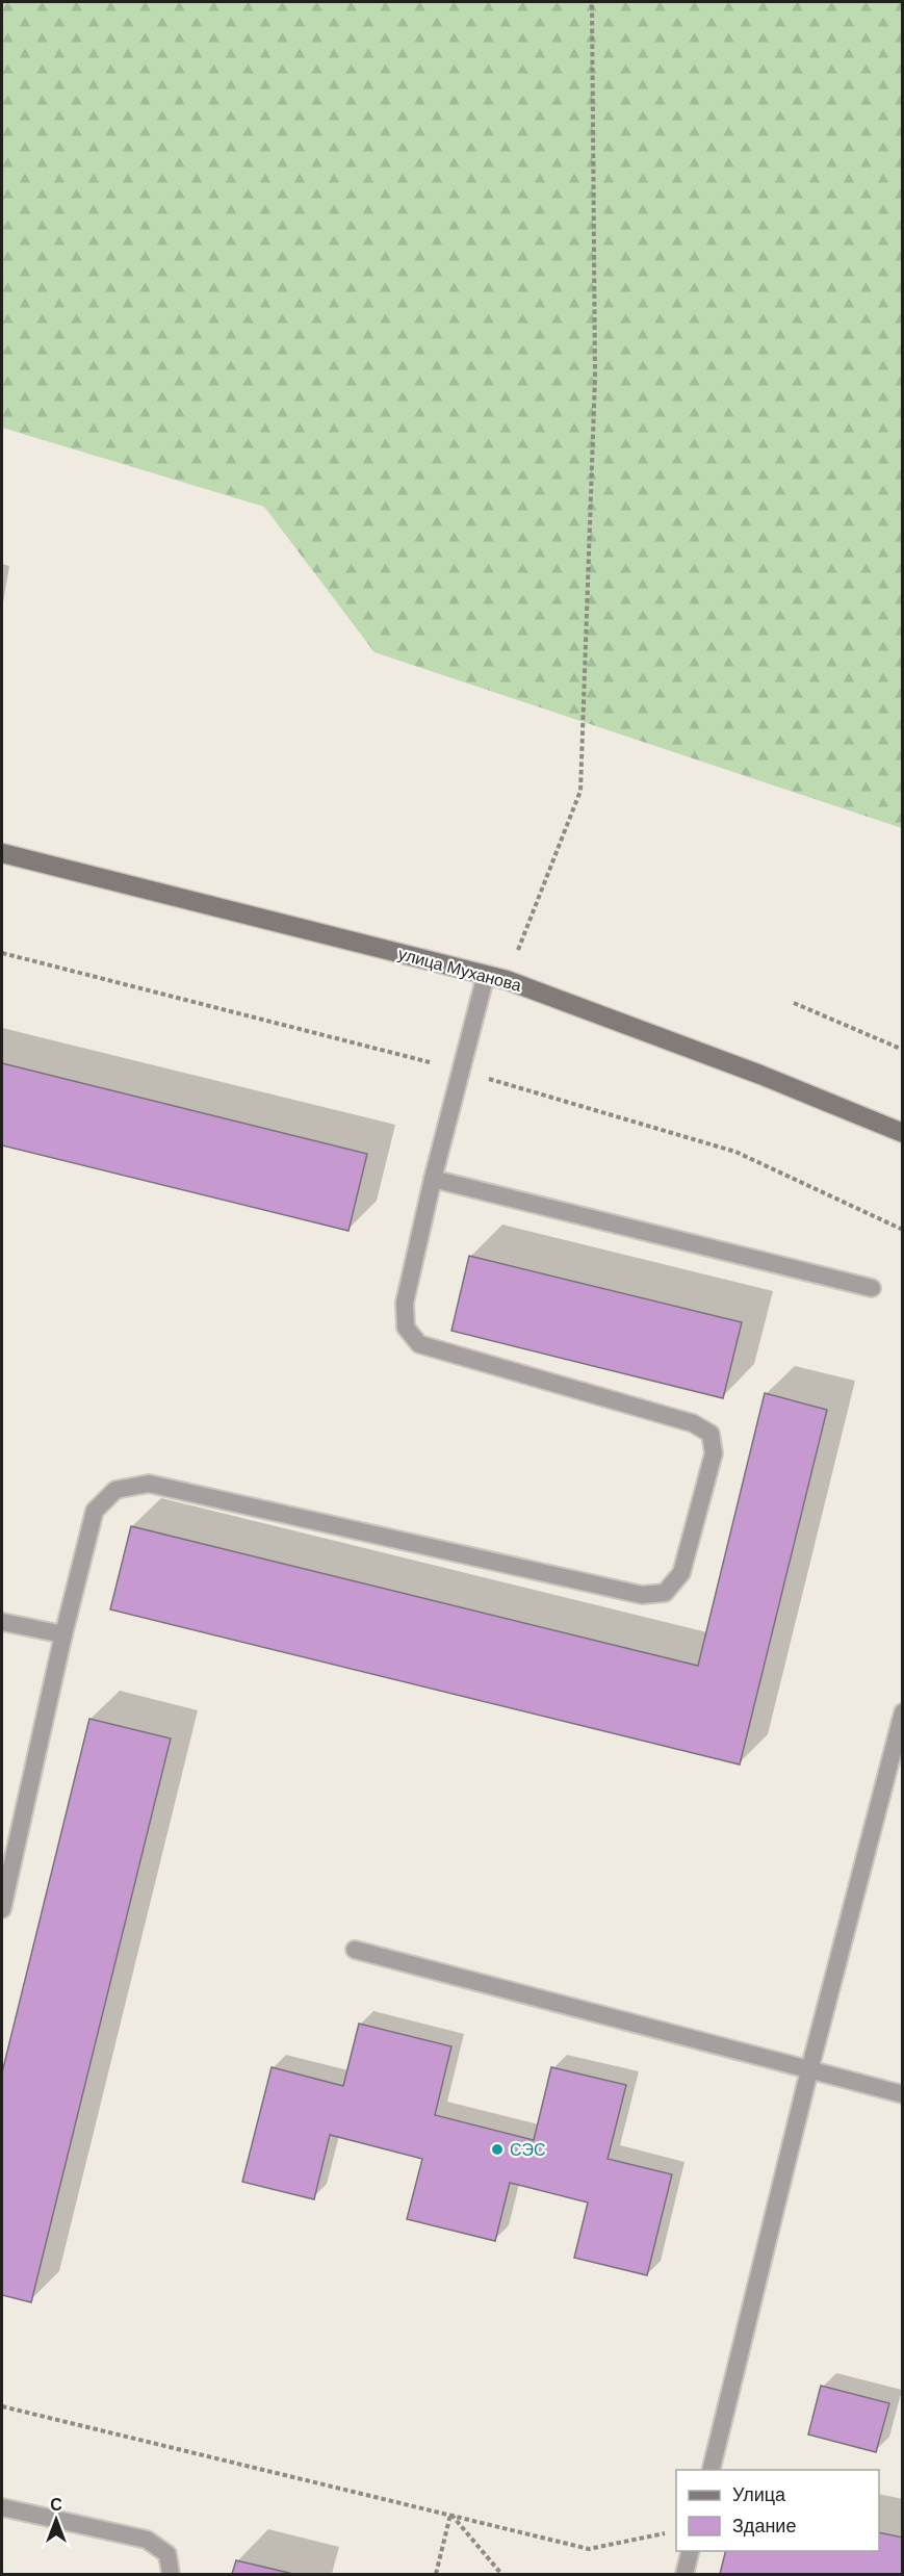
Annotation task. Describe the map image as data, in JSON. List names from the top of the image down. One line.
{"streets":{"street":["улица Муханова"]},"places":["СЭС"],"legend":["Улица","Здание"],"north":"top"}
